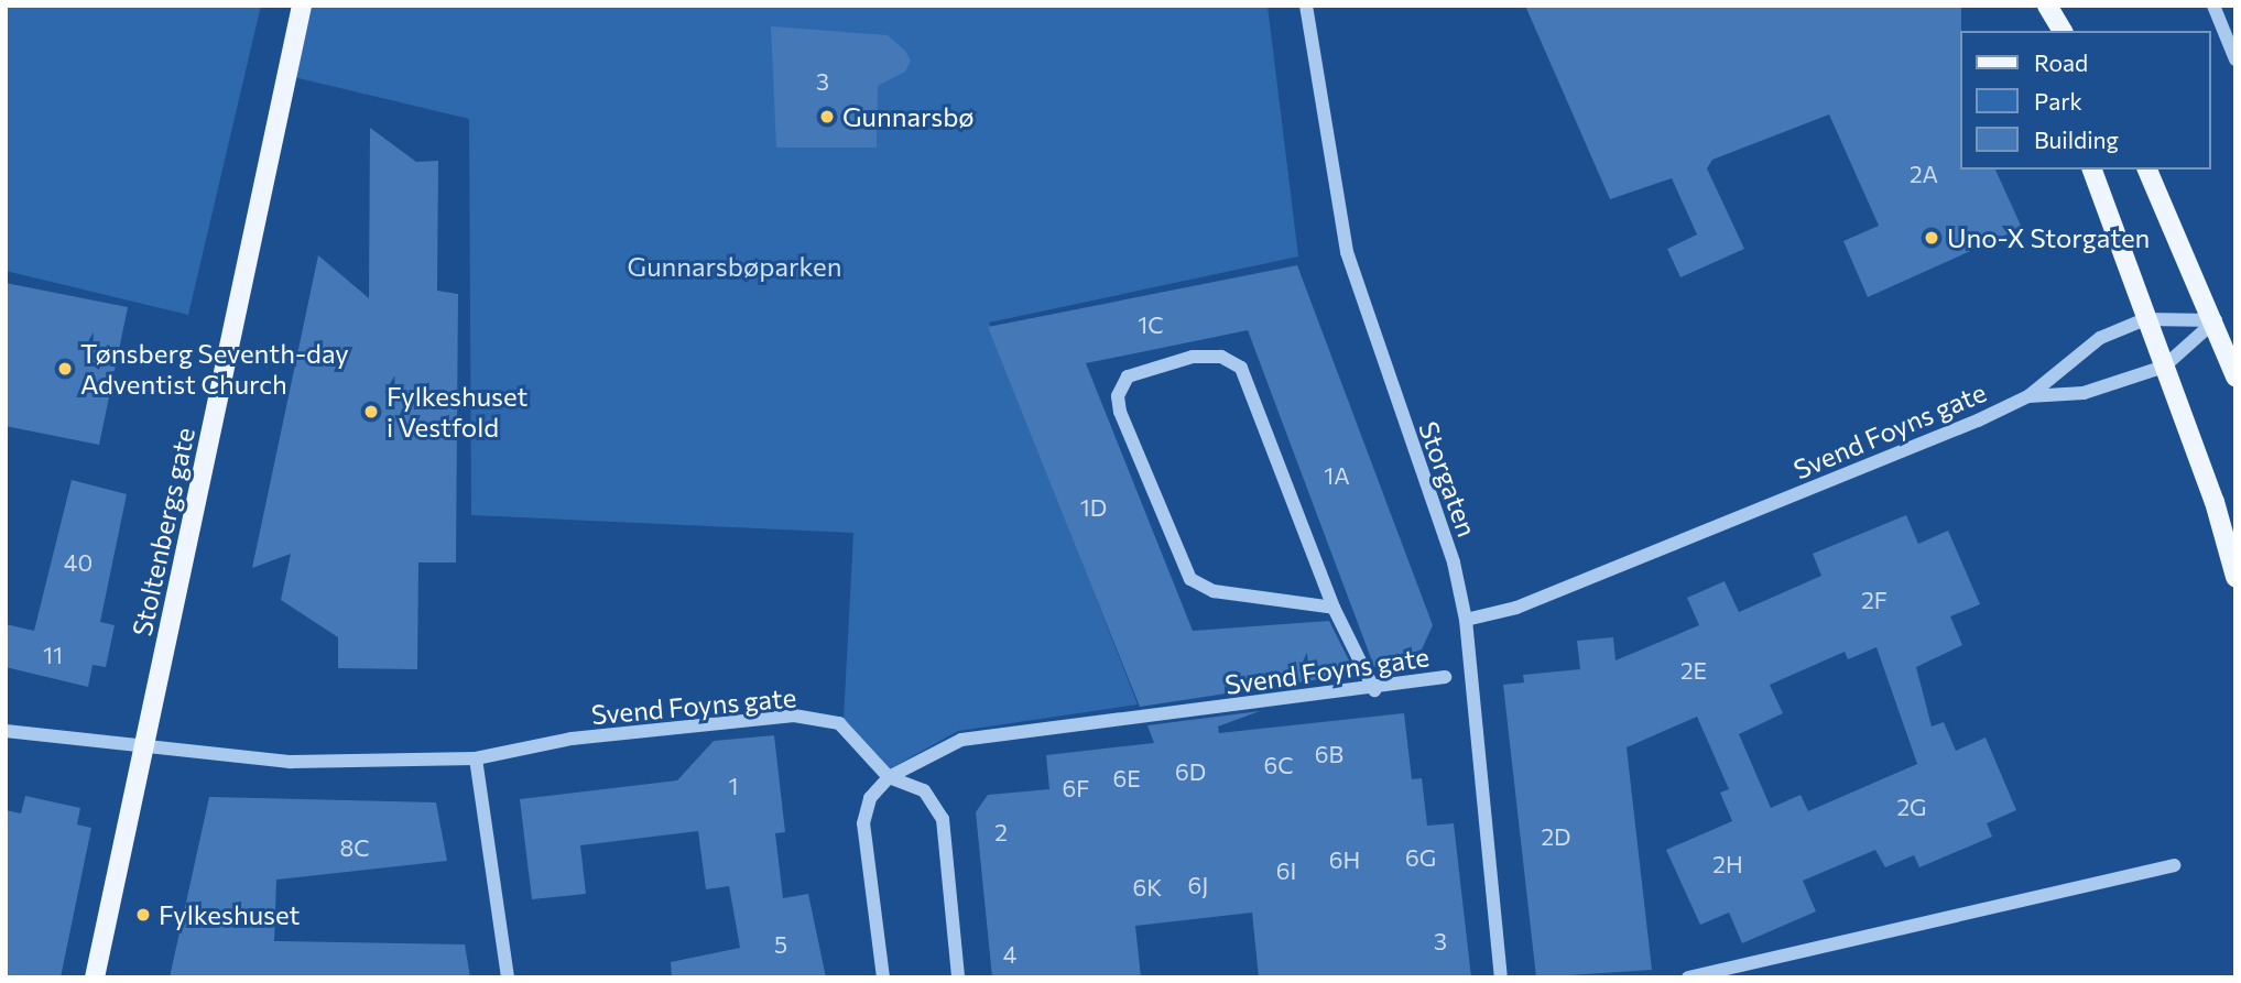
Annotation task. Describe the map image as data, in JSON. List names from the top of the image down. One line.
{"streets":{"main road":["Stoltenbergs gate"],"street":["Svend Foyns gate","Storgaten"]},"crossings":[["Svend Foyns gate","Storgaten"],["Svend Foyns gate","Stoltenbergs gate"]],"parks":["Gunnarsbøparken"],"places":["Gunnarsbø","Uno-X Storgaten","Tønsberg Seventh-day Adventist Church","Fylkeshuset i Vestfold","Fylkeshuset"],"house_numbers":["3","2A","1C","1A","1D","40","2F","11","2E","6B","6C","6D","6E","1","6F","2G","2","2D","8C","6G","6H","2H","6I","6J","6K","3","5","4"],"legend":["Road","Park","Building"]}
